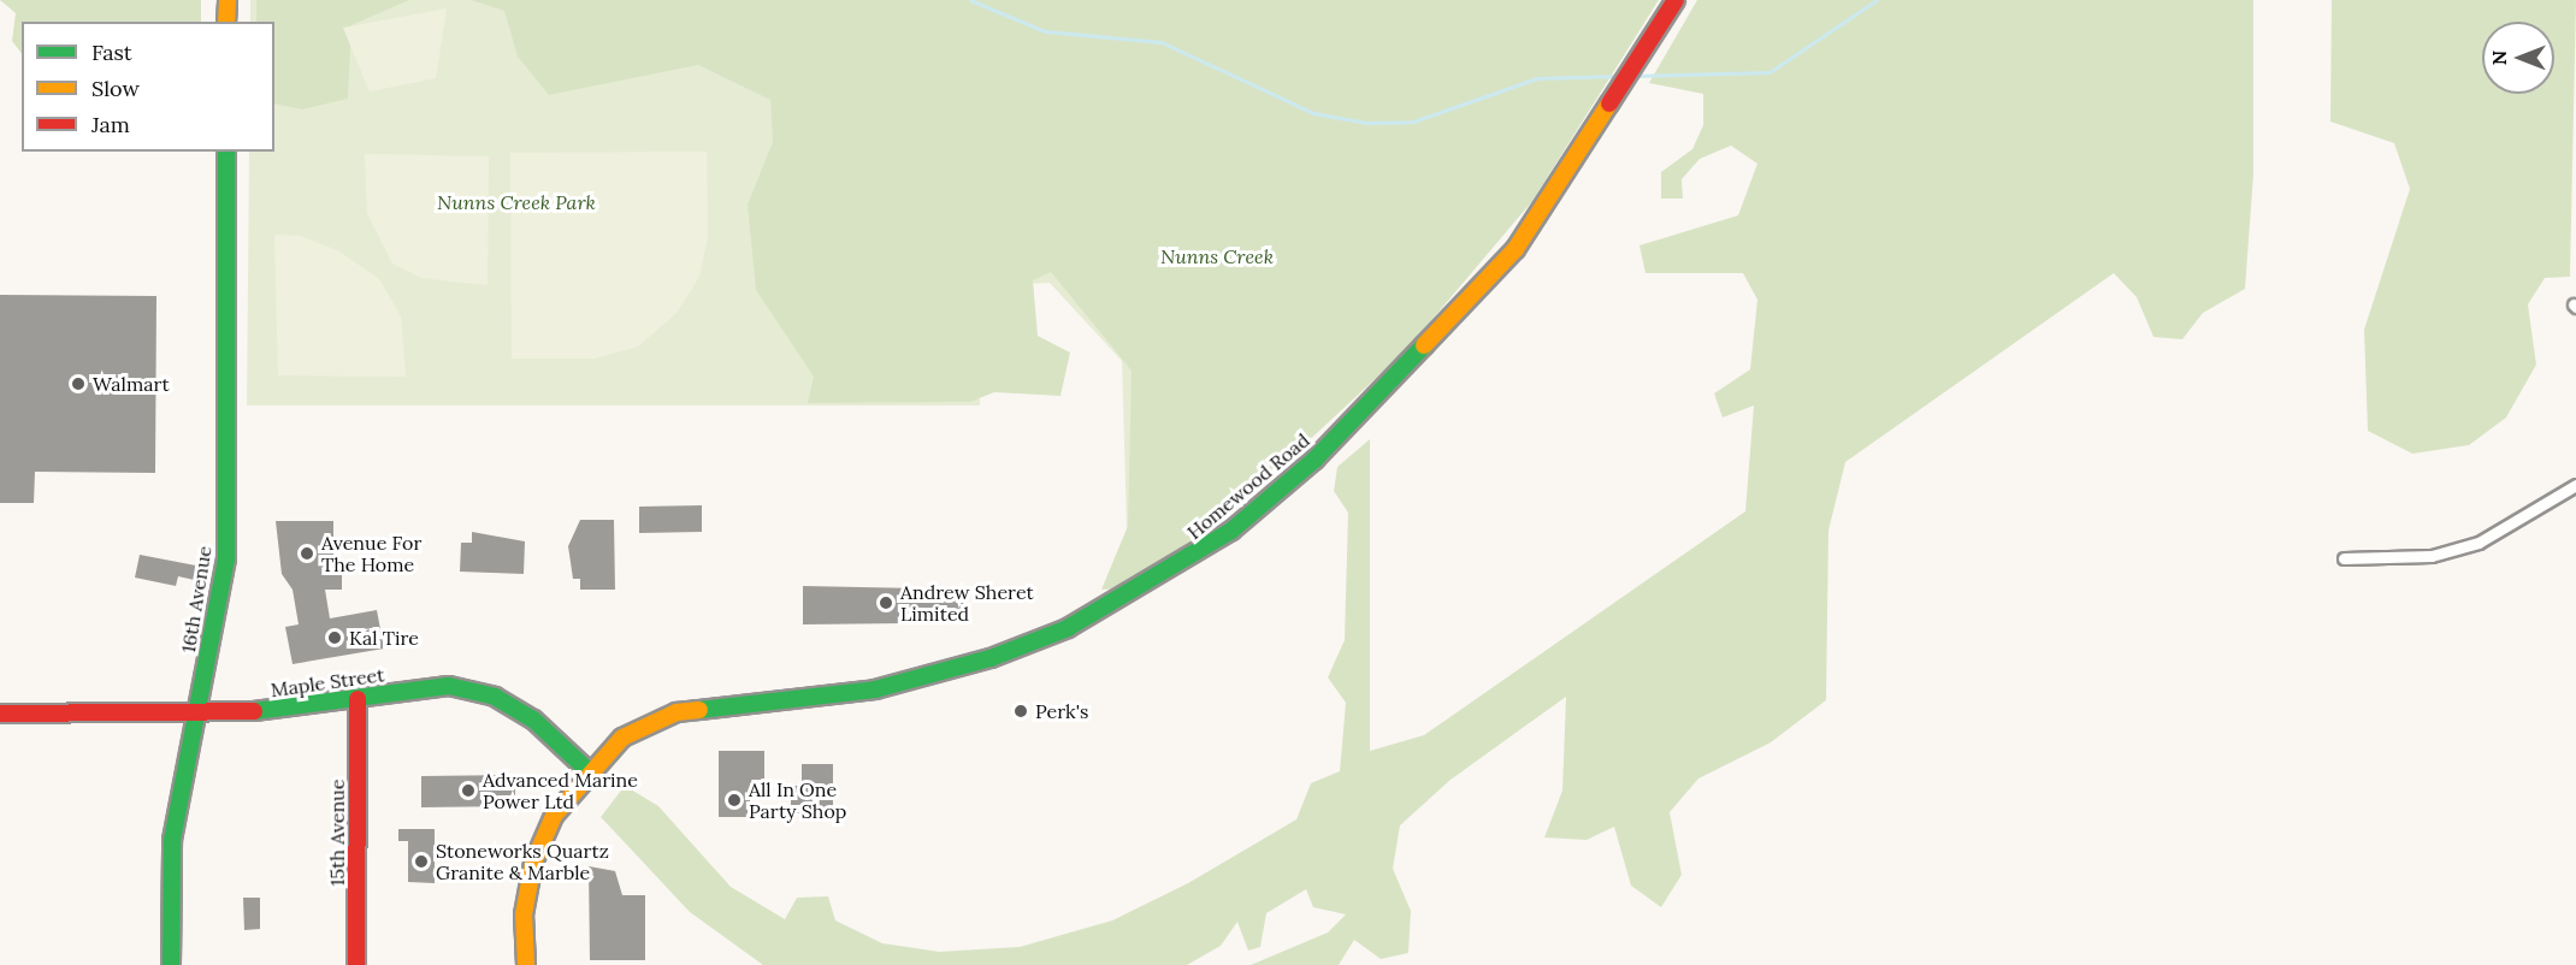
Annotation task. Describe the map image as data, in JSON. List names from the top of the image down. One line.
{"streets":{"street":["Homewood Road","16th Avenue","Maple Street","15th Avenue"]},"crossings":[["Homewood Road","Maple Street"],["16th Avenue","Maple Street"],["Maple Street","15th Avenue"]],"parks":["Nunns Creek Park","Nunns Creek"],"places":["Walmart","Avenue For The Home","Andrew Sheret Limited","Kal Tire","Perk's","Advanced Marine Power Ltd","All In One Party Shop","Stoneworks Quartz Granite & Marble"],"legend":["Fast","Slow","Jam"],"north":"left"}
